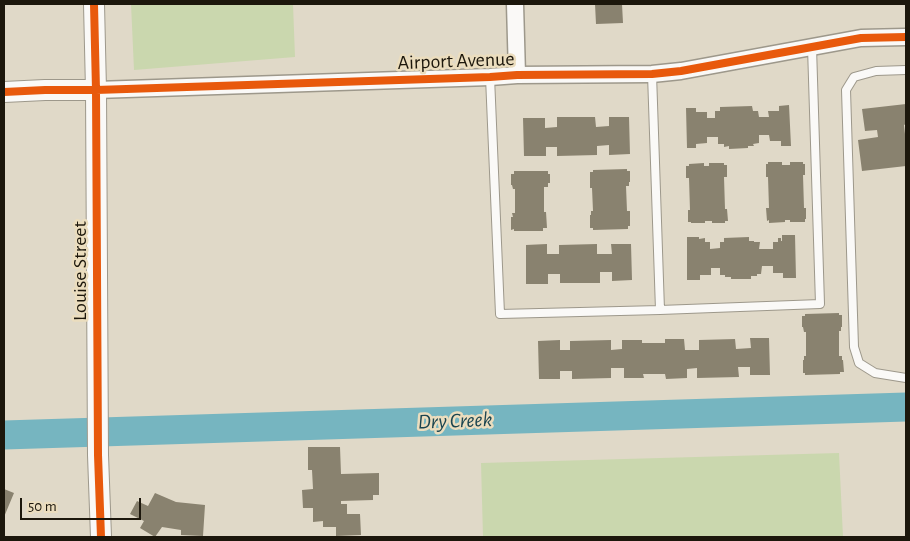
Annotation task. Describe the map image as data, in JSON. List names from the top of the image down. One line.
{"streets":{"street":["Airport Avenue","Louise Street"]},"crossings":[["Airport Avenue","Louise Street"]],"water":["Dry Creek"],"scale_bar":"50 m"}
